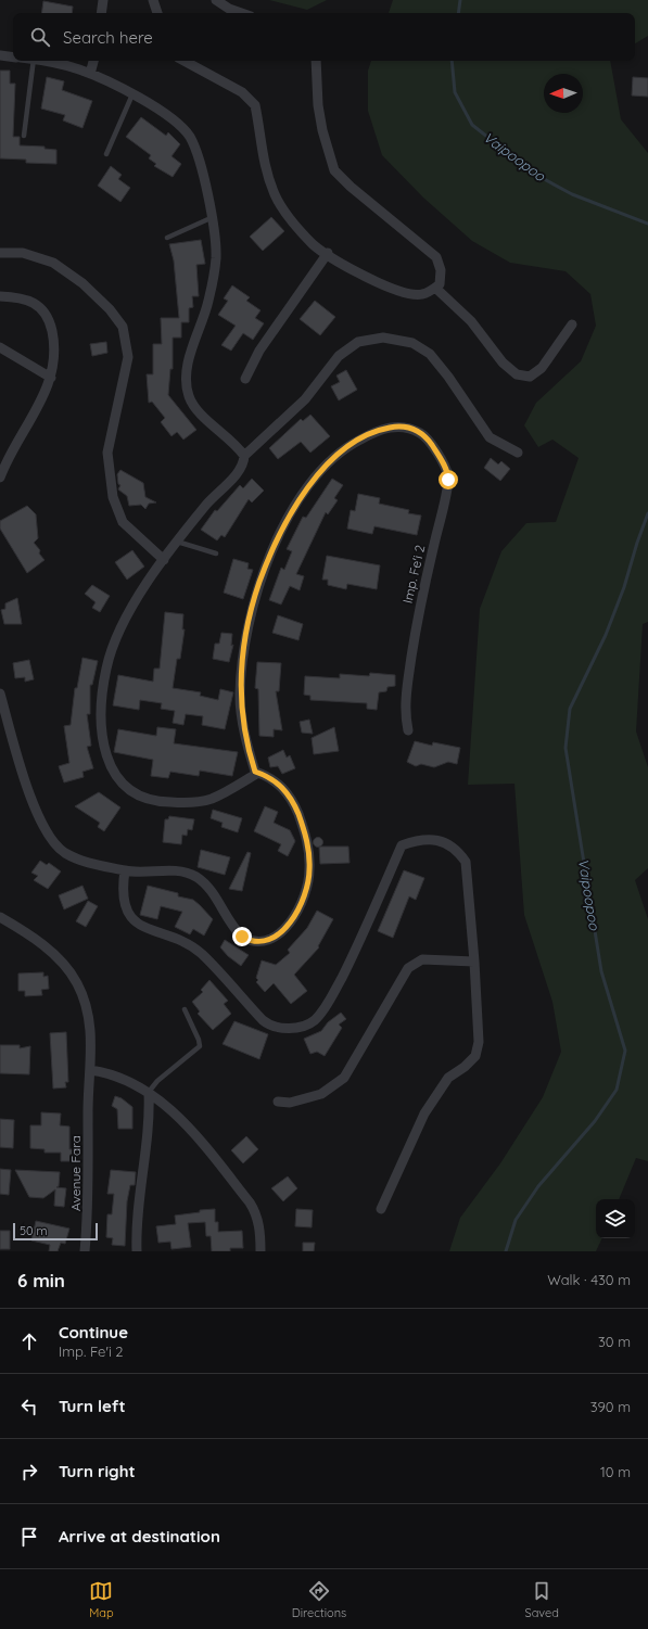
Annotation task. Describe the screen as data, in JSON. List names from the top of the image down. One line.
{"streets":{"street":["Imp. Fe'i 2","Avenue Fara"]},"water":["Vaipoopoo"],"scale_bar":"50 m","north":"left","page":{"search":"Search here","scale":"50 m","heading":["6 min","Walk · 430 m"],"list":[["Continue","Imp. Fe'i 2","30 m"],["Turn left","390 m"],["Turn right","10 m"],"Arrive at destination"],"nav":["Map","Directions","Saved"]}}
